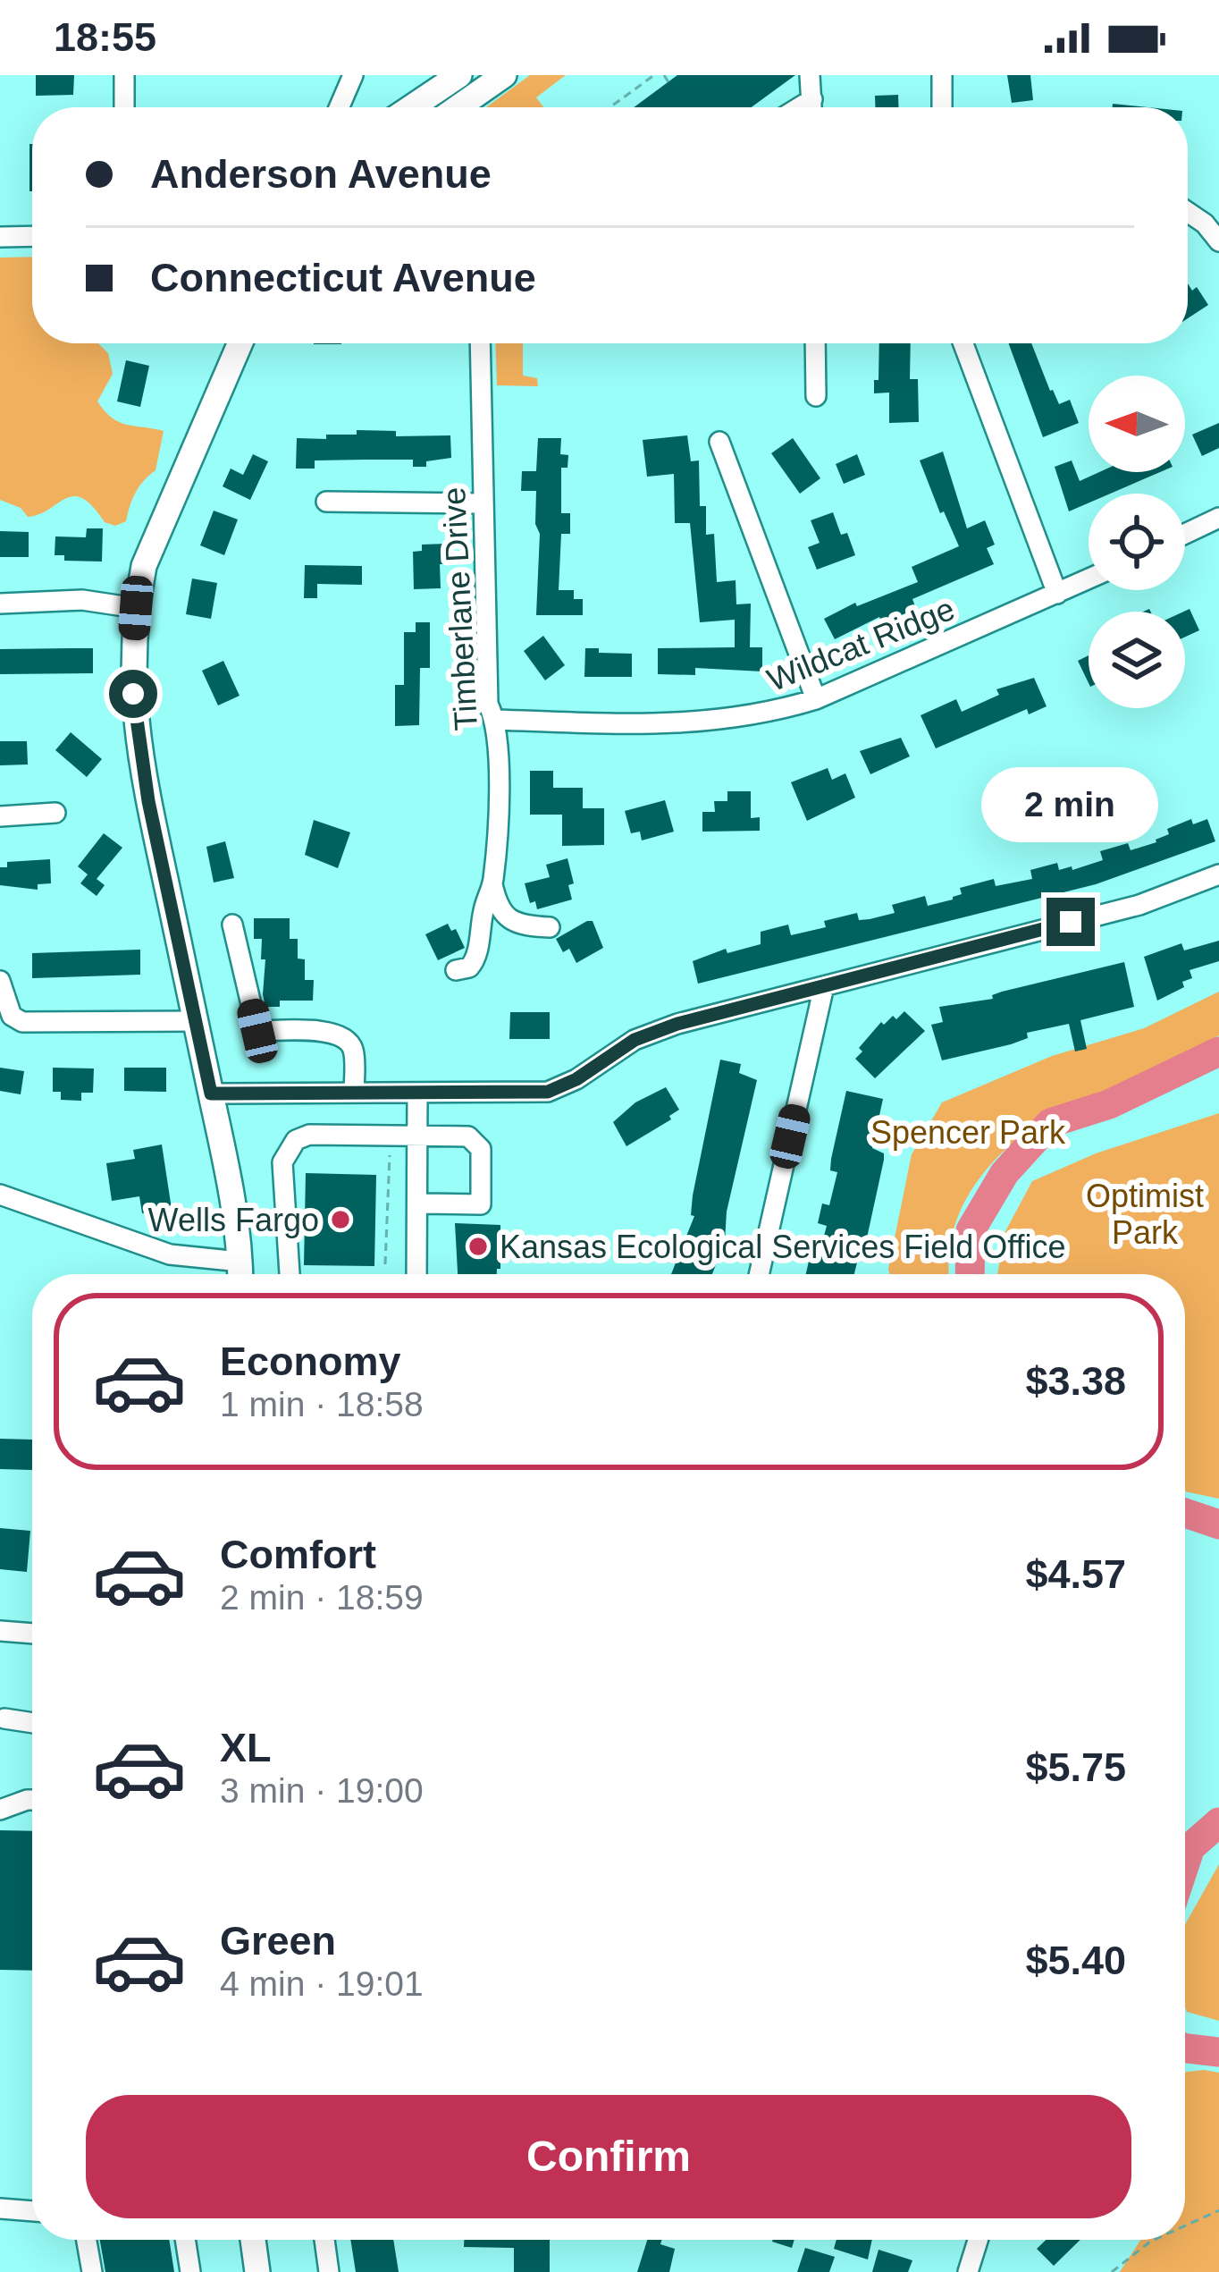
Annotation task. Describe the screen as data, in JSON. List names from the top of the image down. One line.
{"streets":{"street":["Timberlane Drive","Wildcat Ridge"]},"crossings":[["Timberlane Drive","Wildcat Ridge"]],"parks":["Spencer Park","Optimist Park"],"places":["Wells Fargo","Kansas Ecological Services Field Office"],"north":"left","page":{"status":"18:55","banner":["Anderson Avenue","Connecticut Avenue"],"bubble":"2 min","list":[{"name":"Economy","note":"1 min · 18:58","value":"$3.38"},{"name":"Comfort","note":"2 min · 18:59","value":"$4.57"},{"name":"XL","note":"3 min · 19:00","value":"$5.75"},{"name":"Green","note":"4 min · 19:01","value":"$5.40"}],"buttons":"Confirm"}}
